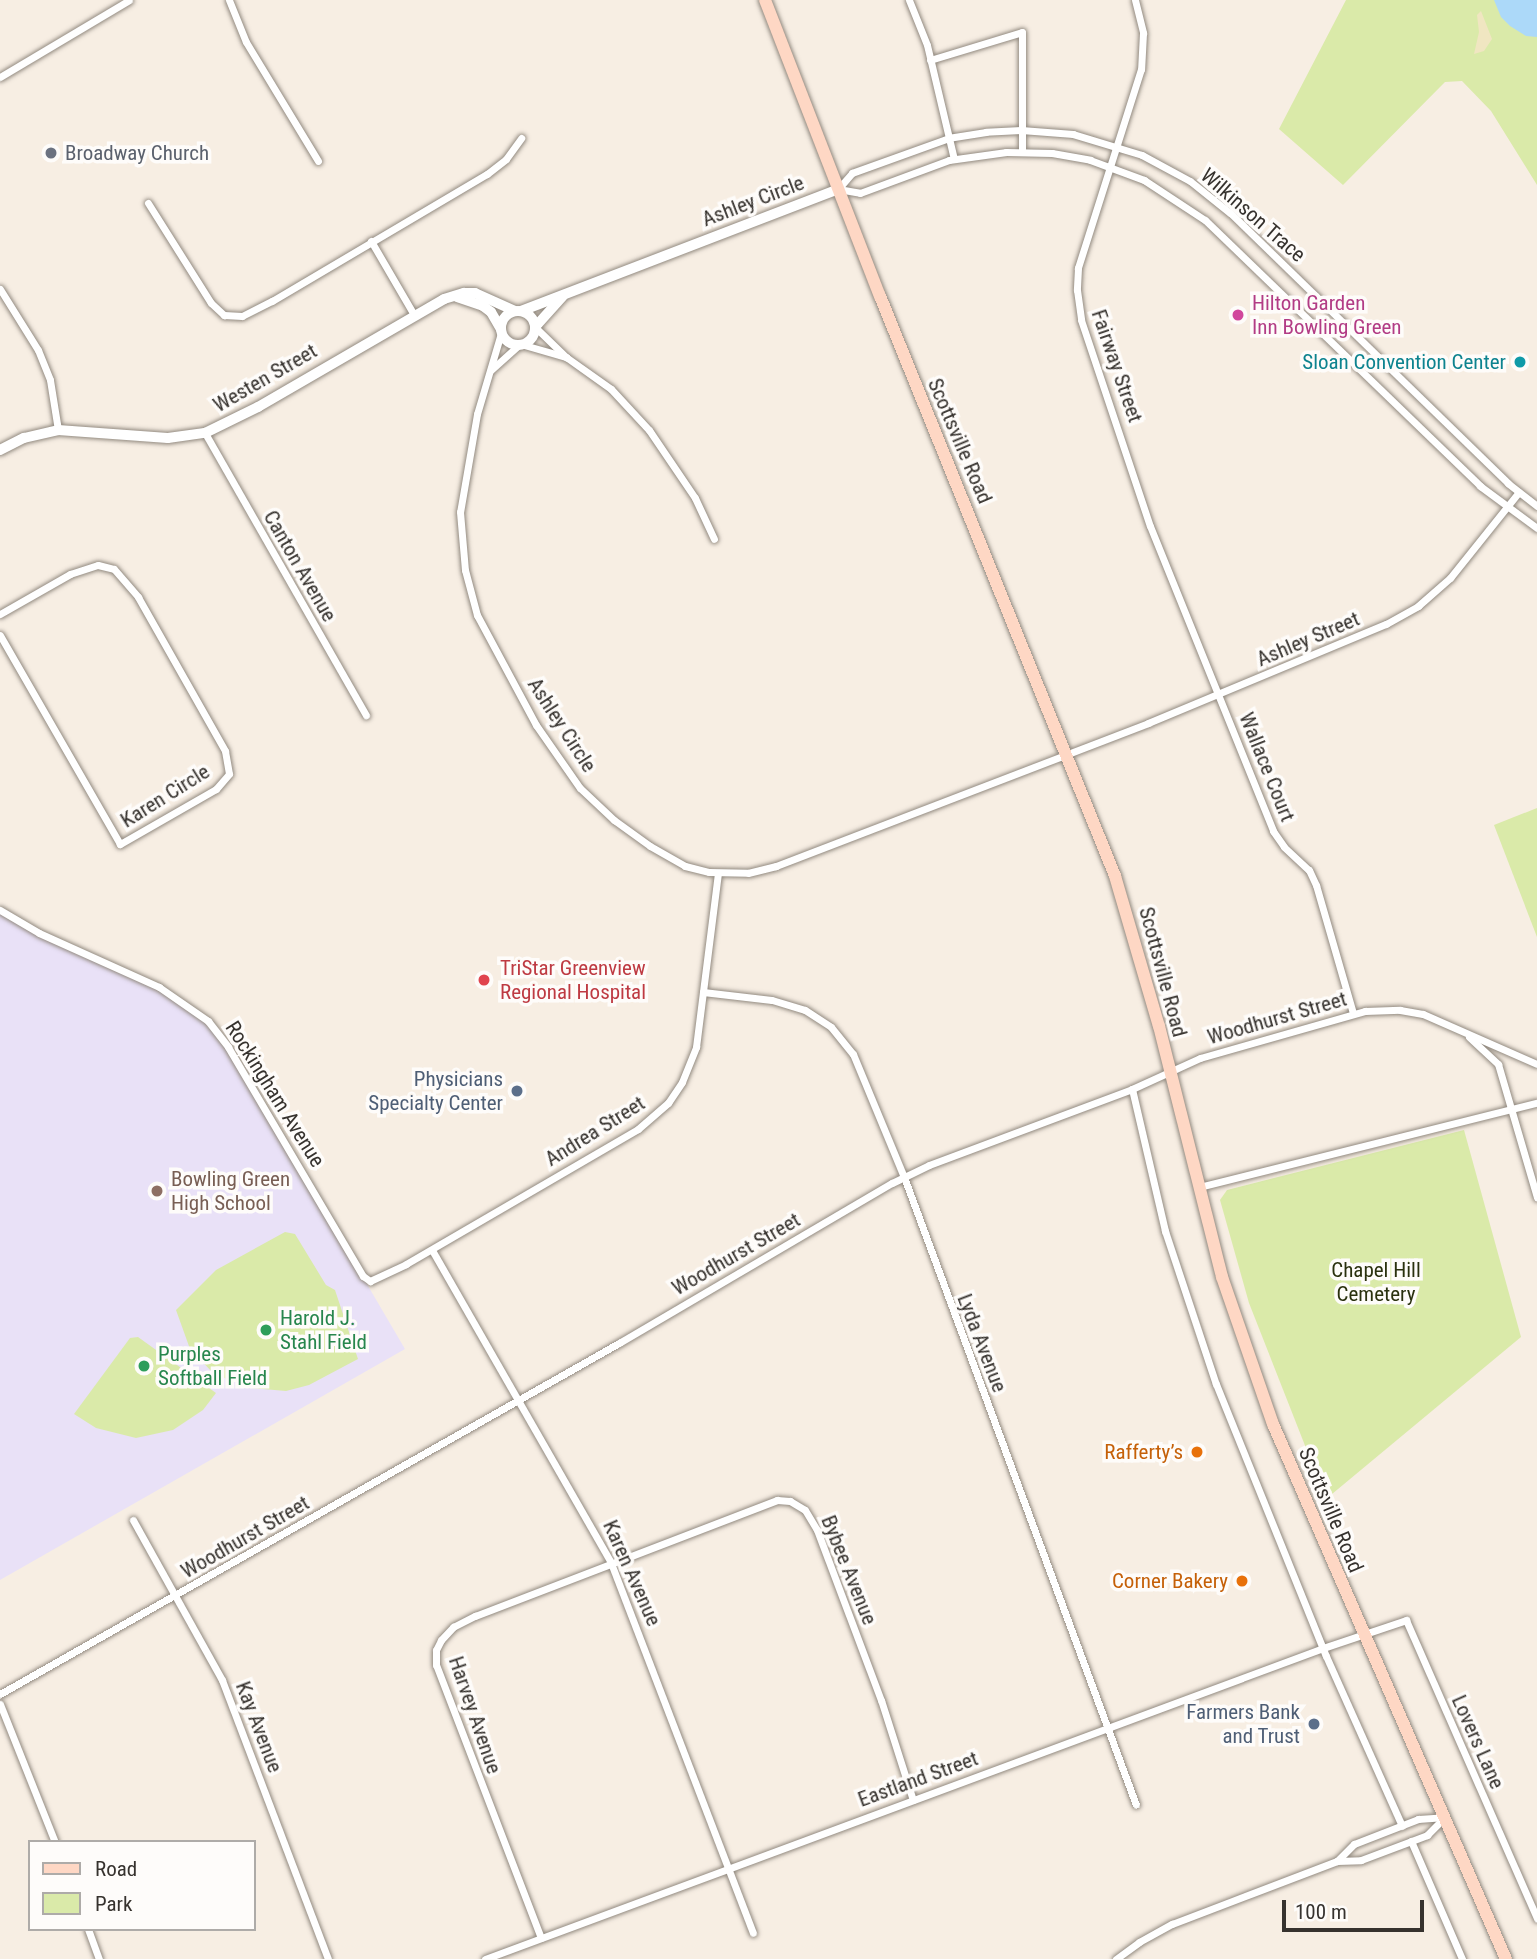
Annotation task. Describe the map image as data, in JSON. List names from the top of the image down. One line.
{"streets":{"main road":["Scottsville Road"],"street":["Ashley Circle","Wilkinson Trace","Fairway Street","Westen Street","Canton Avenue","Ashley Street","Wallace Court","Karen Circle","Woodhurst Street","Rockingham Avenue","Andrea Street","Lyda Avenue","Bybee Avenue","Karen Avenue","Harvey Avenue","Kay Avenue","Lovers Lane","Eastland Street"]},"crossings":[["Ashley Circle","Wilkinson Trace"],["Ashley Circle","Westen Street"],["Ashley Circle","Scottsville Road"],["Ashley Circle","Ashley Street"],["Ashley Circle","Andrea Street"],["Wilkinson Trace","Fairway Street"],["Wilkinson Trace","Scottsville Road"],["Wilkinson Trace","Ashley Street"],["Fairway Street","Ashley Street"],["Fairway Street","Wallace Court"],["Westen Street","Canton Avenue"],["Scottsville Road","Ashley Street"],["Scottsville Road","Woodhurst Street"],["Scottsville Road","Lovers Lane"],["Scottsville Road","Eastland Street"],["Ashley Street","Wallace Court"],["Wallace Court","Woodhurst Street"],["Woodhurst Street","Lyda Avenue"],["Woodhurst Street","Karen Avenue"],["Woodhurst Street","Kay Avenue"],["Rockingham Avenue","Andrea Street"],["Andrea Street","Lyda Avenue"],["Andrea Street","Karen Avenue"],["Lyda Avenue","Eastland Street"],["Bybee Avenue","Karen Avenue"],["Bybee Avenue","Harvey Avenue"],["Bybee Avenue","Eastland Street"],["Karen Avenue","Harvey Avenue"],["Karen Avenue","Eastland Street"],["Harvey Avenue","Eastland Street"],["Lovers Lane","Eastland Street"]],"parks":["Chapel Hill Cemetery"],"places":["Broadway Church","Hilton Garden Inn Bowling Green","Sloan Convention Center","TriStar Greenview Regional Hospital","Physicians Specialty Center","Bowling Green High School","Harold J. Stahl Field","Purples Softball Field","Rafferty’s","Corner Bakery","Farmers Bank and Trust"],"legend":["Road","Park"],"scale_bar":"100 m"}
